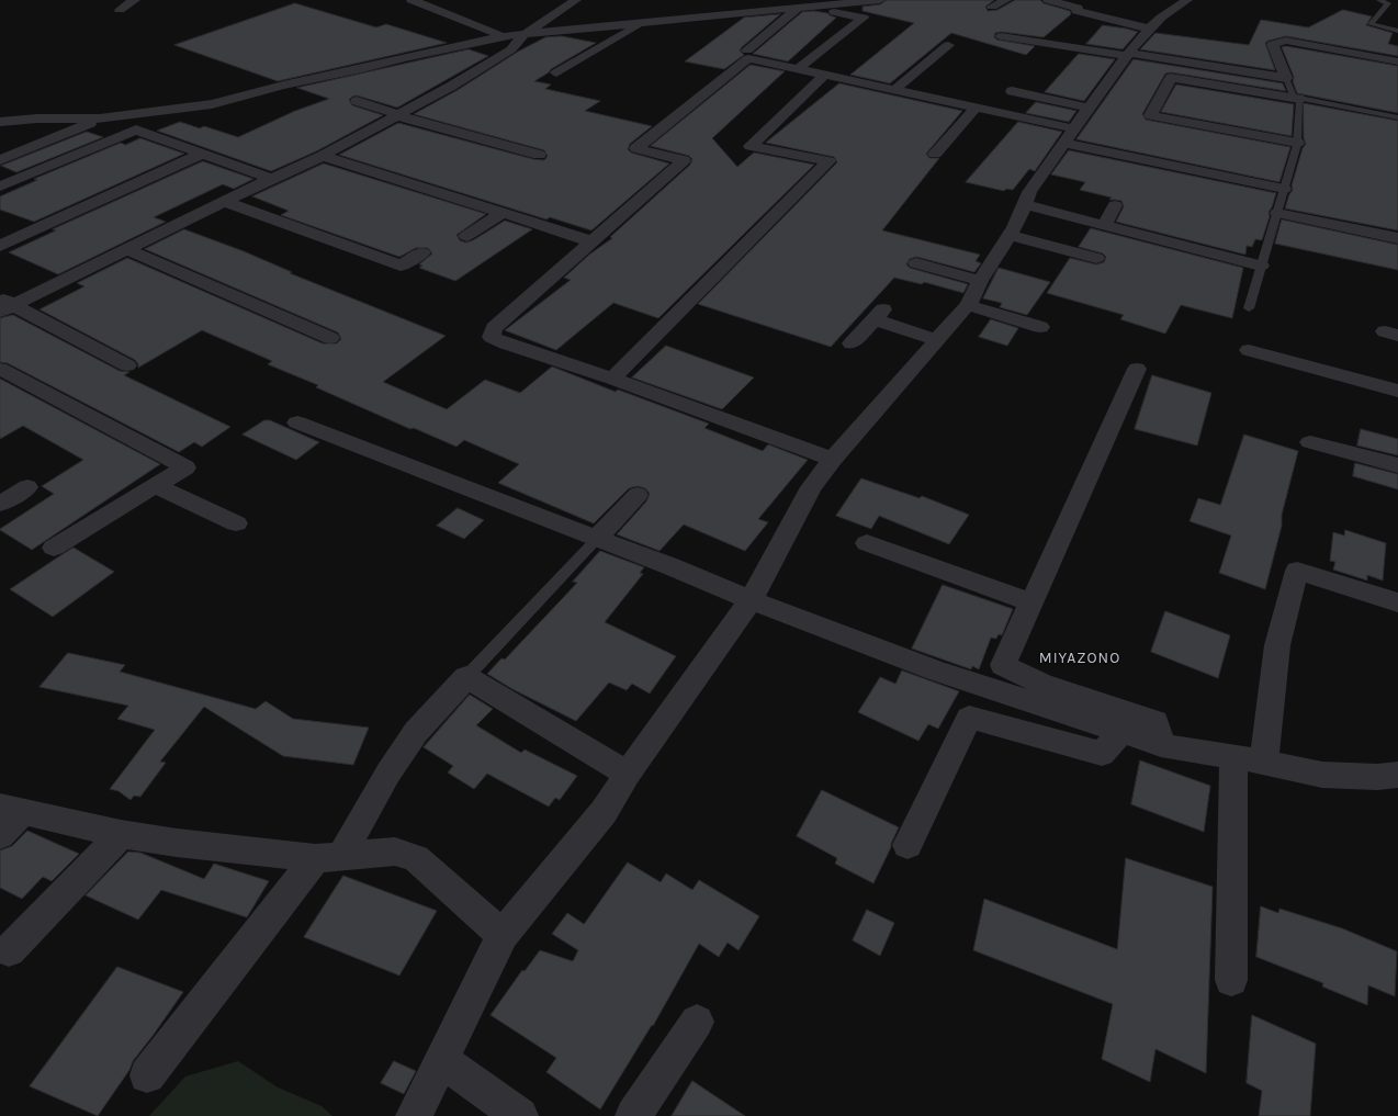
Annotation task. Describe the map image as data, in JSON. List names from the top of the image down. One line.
{"districts":["MIYAZONO"]}
